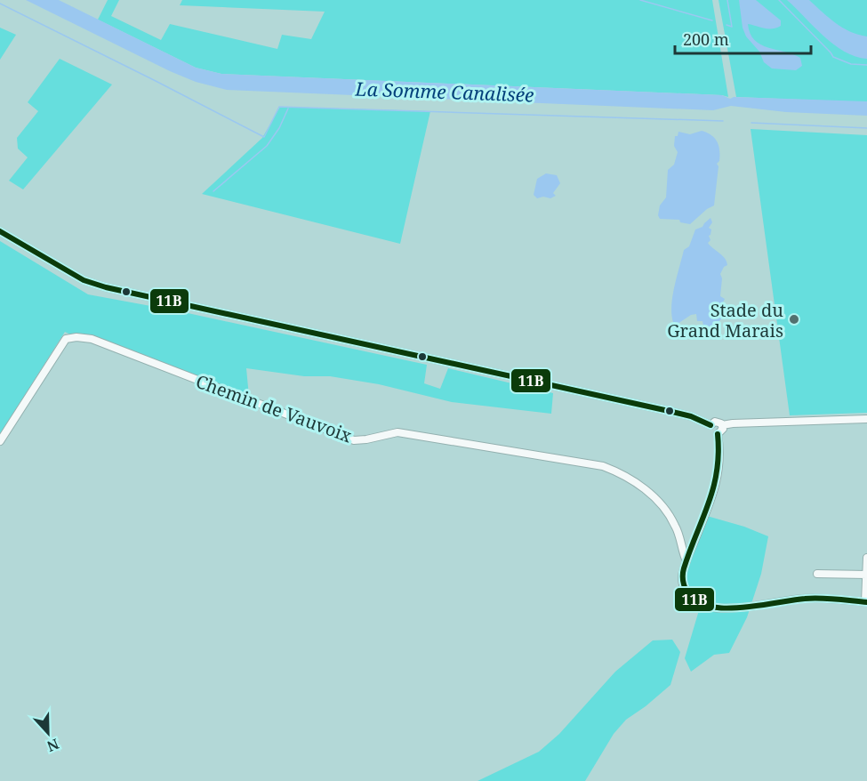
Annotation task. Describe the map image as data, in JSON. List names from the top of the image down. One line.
{"streets":{"street":["Chemin de Vauvoix"]},"water":["La Somme Canalisée"],"places":["Stade du Grand Marais"],"lines":["transit line 11B"],"scale_bar":"200 m","north":"bottom"}
